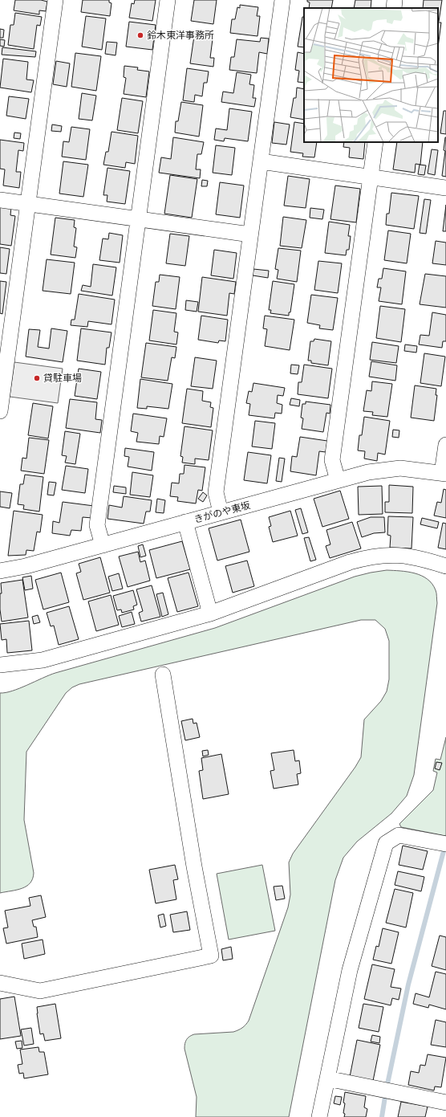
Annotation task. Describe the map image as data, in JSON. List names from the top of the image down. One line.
{"streets":{"street":["きがのや東坂"]},"places":["鈴木東洋事務所","貸駐車場"]}
